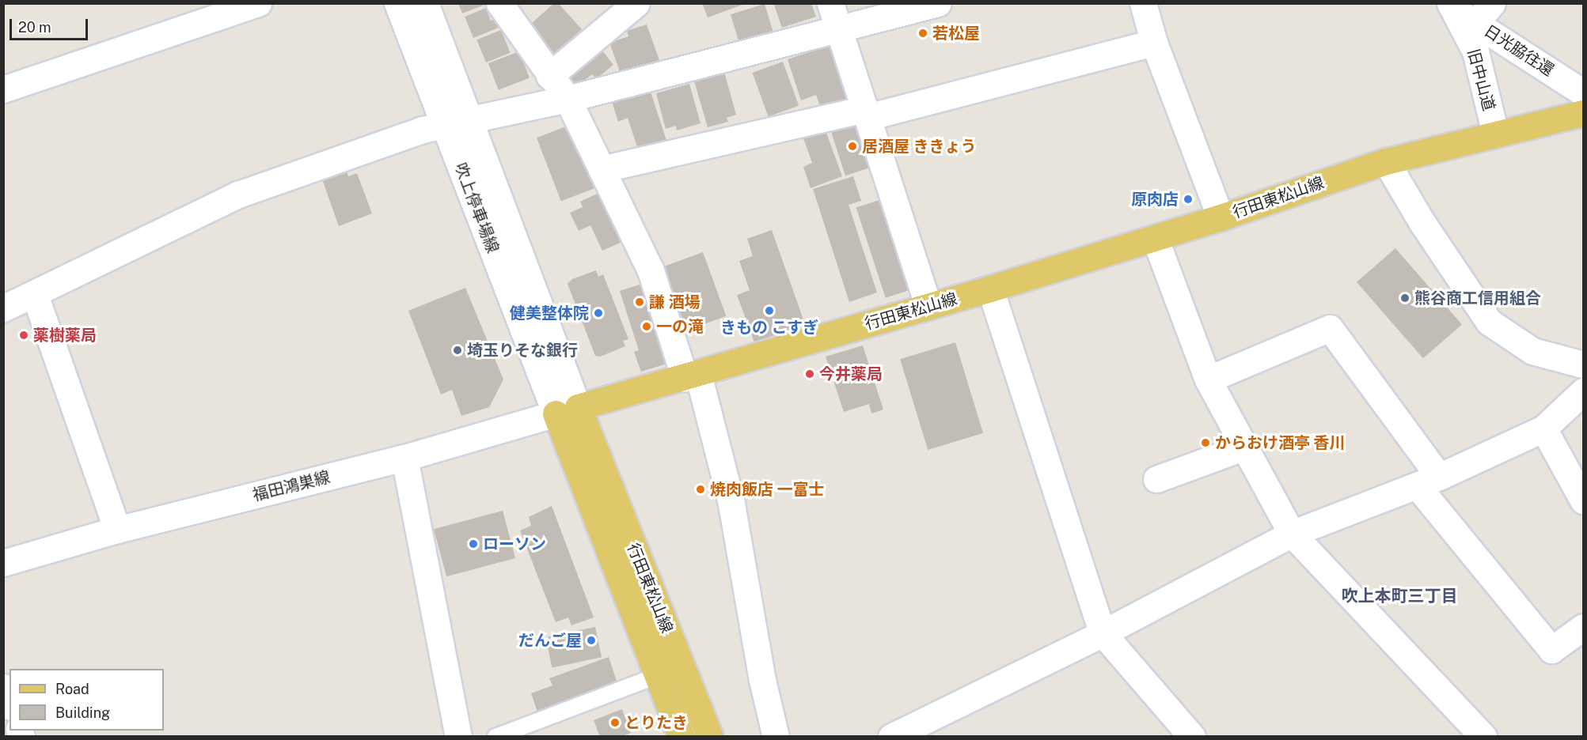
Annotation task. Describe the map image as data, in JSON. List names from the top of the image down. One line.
{"streets":{"main road":["行田東松山線"],"street":["日光脇往還","旧中山道","吹上停車場線","福田鴻巣線"]},"crossings":[["日光脇往還","旧中山道"],["旧中山道","行田東松山線"],["行田東松山線","吹上停車場線"],["行田東松山線","福田鴻巣線"],["吹上停車場線","福田鴻巣線"]],"districts":["吹上本町三丁目"],"places":["若松屋","居酒屋 ききょう","原肉店","熊谷商工信用組合","謙 酒場","きもの こすぎ","健美整体院","一の滝","薬樹薬局","埼玉りそな銀行","今井薬局","からおけ酒亭 香川","焼肉飯店 一富士","ローソン","だんご屋","とりたき"],"legend":["Road","Building"],"scale_bar":"20 m"}
